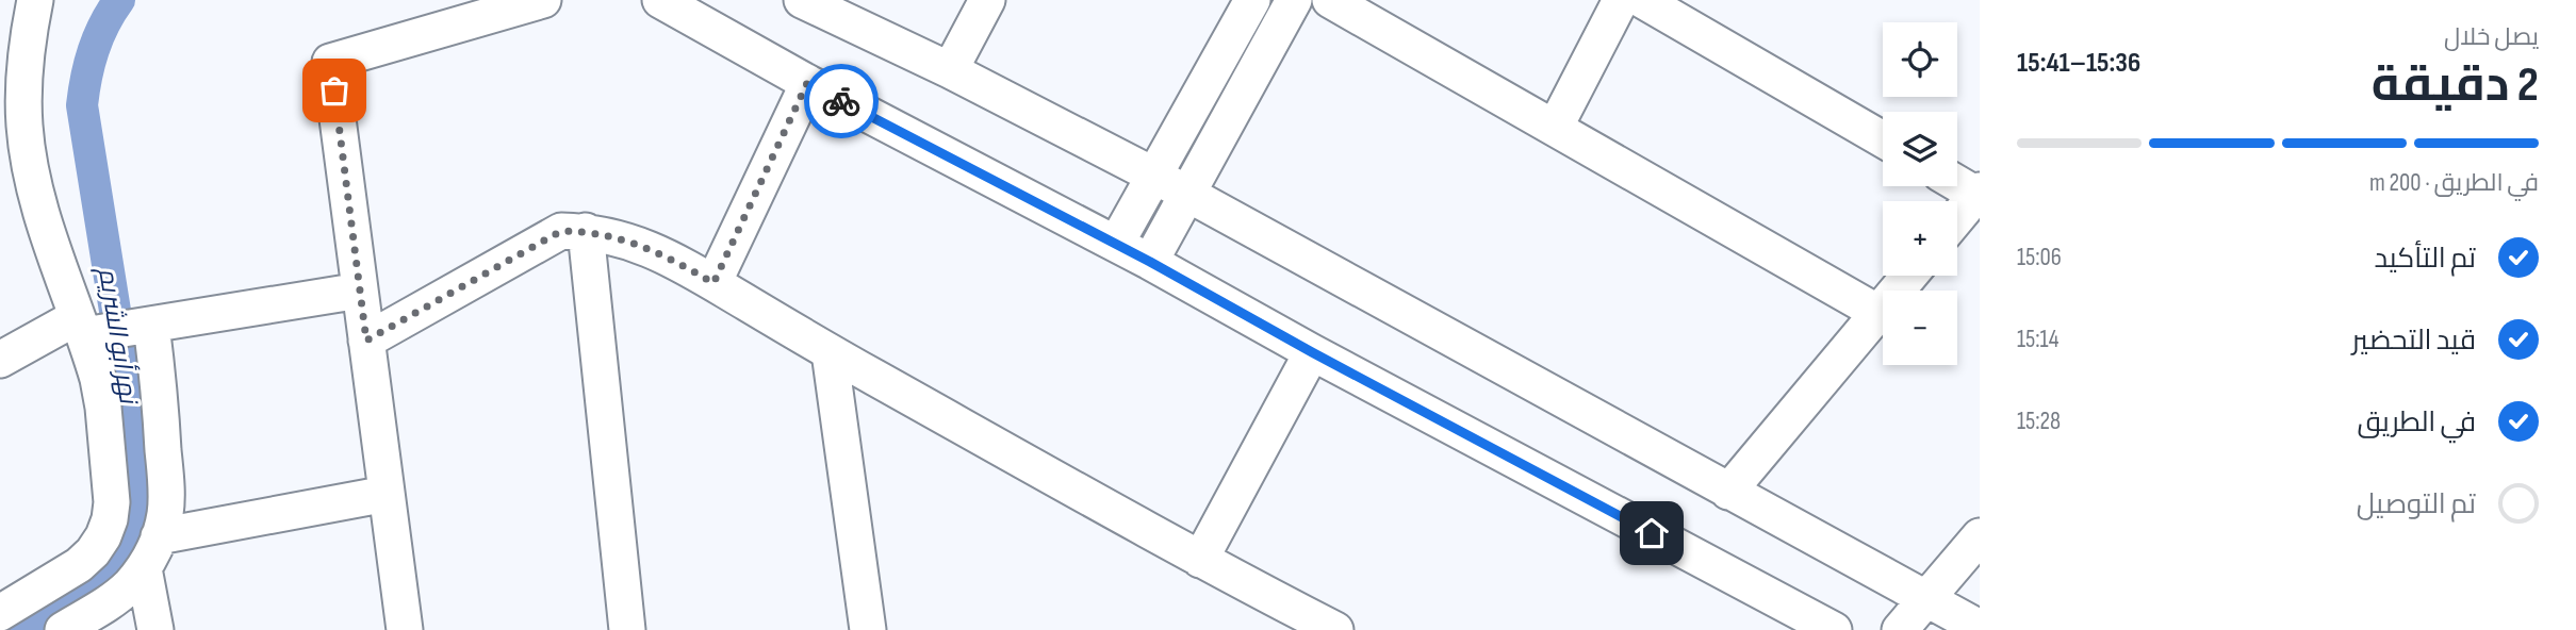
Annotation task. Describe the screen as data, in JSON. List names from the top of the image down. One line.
{"water":["نهر أبو الشريم"],"page":{"heading":["2 دقيقة","يصل خلال","15:36–15:41"],"map_buttons":["+","−"],"bar":"في الطريق · 200 m","list":[["تم التأكيد","15:06"],["قيد التحضير","15:14"],["في الطريق","15:28"],"تم التوصيل"]}}
